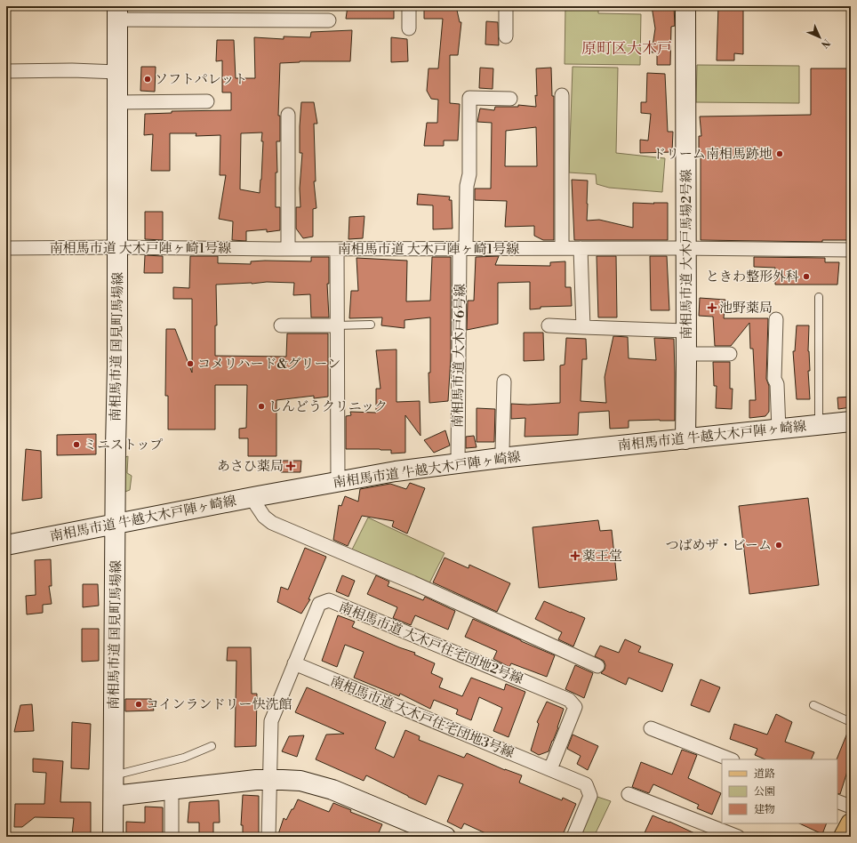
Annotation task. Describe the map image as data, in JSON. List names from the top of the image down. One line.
{"streets":{"street":["南相馬市道 大木戸陣ヶ崎1号線","南相馬市道 大木戸馬場2号線","南相馬市道 国見町馬場線","南相馬市道 大木戸6号線","南相馬市道 牛越大木戸陣ヶ崎線","南相馬市道 大木戸住宅団地2号線","南相馬市道 大木戸住宅団地3号線"]},"crossings":[["南相馬市道 大木戸陣ヶ崎1号線","南相馬市道 大木戸馬場2号線"],["南相馬市道 大木戸陣ヶ崎1号線","南相馬市道 国見町馬場線"],["南相馬市道 大木戸陣ヶ崎1号線","南相馬市道 大木戸6号線"],["南相馬市道 大木戸馬場2号線","南相馬市道 牛越大木戸陣ヶ崎線"],["南相馬市道 国見町馬場線","南相馬市道 牛越大木戸陣ヶ崎線"],["南相馬市道 大木戸6号線","南相馬市道 牛越大木戸陣ヶ崎線"],["南相馬市道 大木戸住宅団地2号線","南相馬市道 大木戸住宅団地3号線"]],"districts":["原町区大木戸"],"places":{"other":["ソフトパレット","ドリーム南相馬跡地","ときわ整形外科","コメリハード&グリーン","しんどうクリニック","ミニストップ","つばめザ・ビーム","コインランドリー快洗館"],"health":["池野薬局","あさひ薬局","薬王堂"]},"legend":["道路","公園","建物"],"north":"bottom right"}
